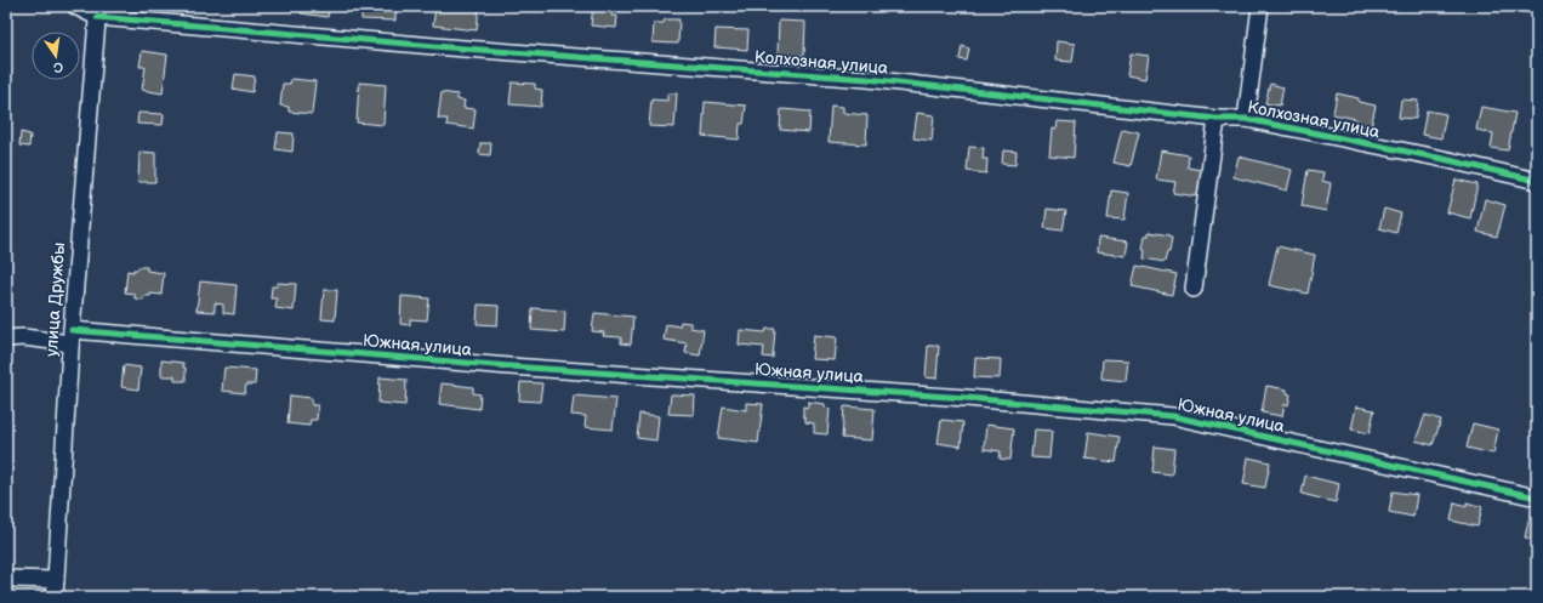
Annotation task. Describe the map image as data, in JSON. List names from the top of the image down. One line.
{"streets":{"street":["Колхозная улица","улица Дружбы","Южная улица"]},"crossings":[["Колхозная улица","улица Дружбы"],["улица Дружбы","Южная улица"]],"north":"bottom"}
